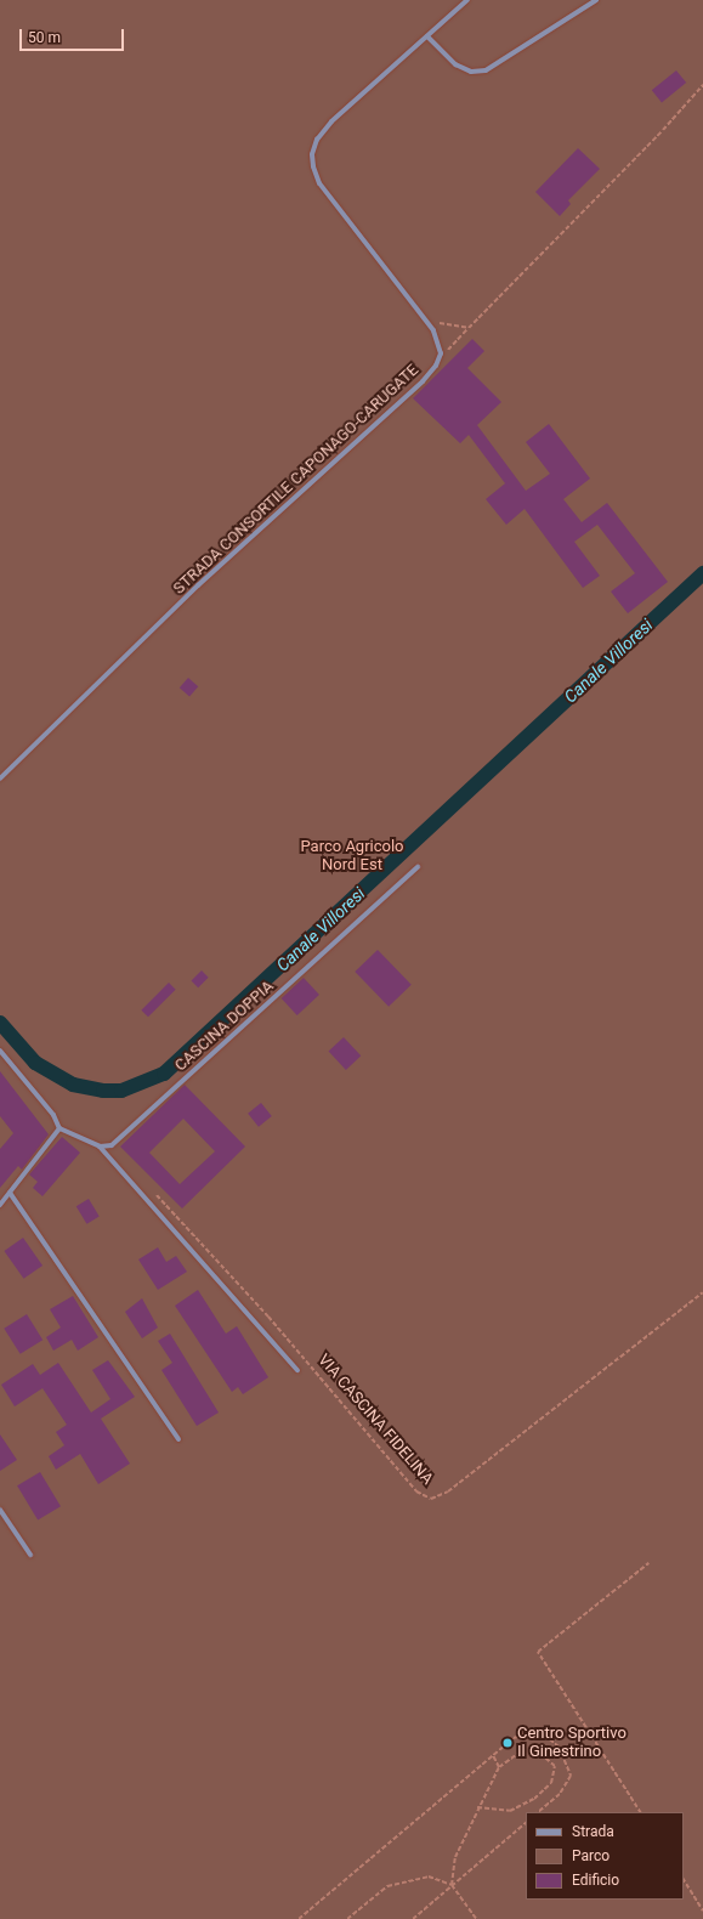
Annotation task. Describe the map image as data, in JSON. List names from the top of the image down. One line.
{"streets":{"street":["STRADA CONSORTILE CAPONAGO-CARUGATE","CASCINA DOPPIA"],"path":["VIA CASCINA FIDELINA"]},"water":["Canale Villoresi"],"parks":["Parco Agricolo Nord Est"],"places":["Centro Sportivo Il Ginestrino"],"legend":["Strada","Parco","Edificio"],"scale_bar":"50 m"}
